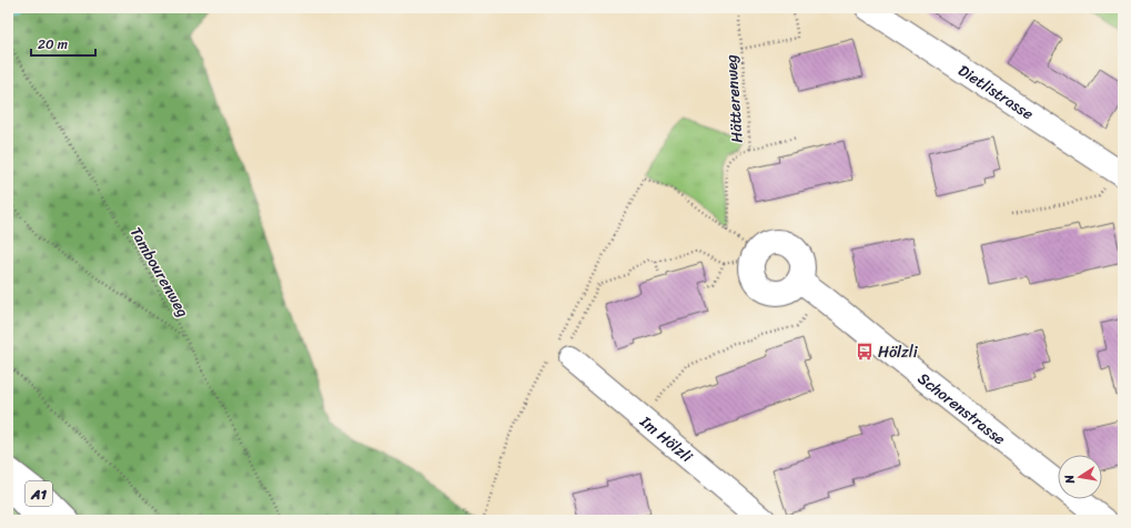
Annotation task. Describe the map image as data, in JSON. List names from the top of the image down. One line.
{"streets":{"main road":["Dietlistrasse","Schorenstrasse","Im Hölzli","A1"],"path":["Hätterenweg","Tambourenweg"]},"places":{"bus stop":["Hölzli"]},"scale_bar":"20 m","north":"left"}
